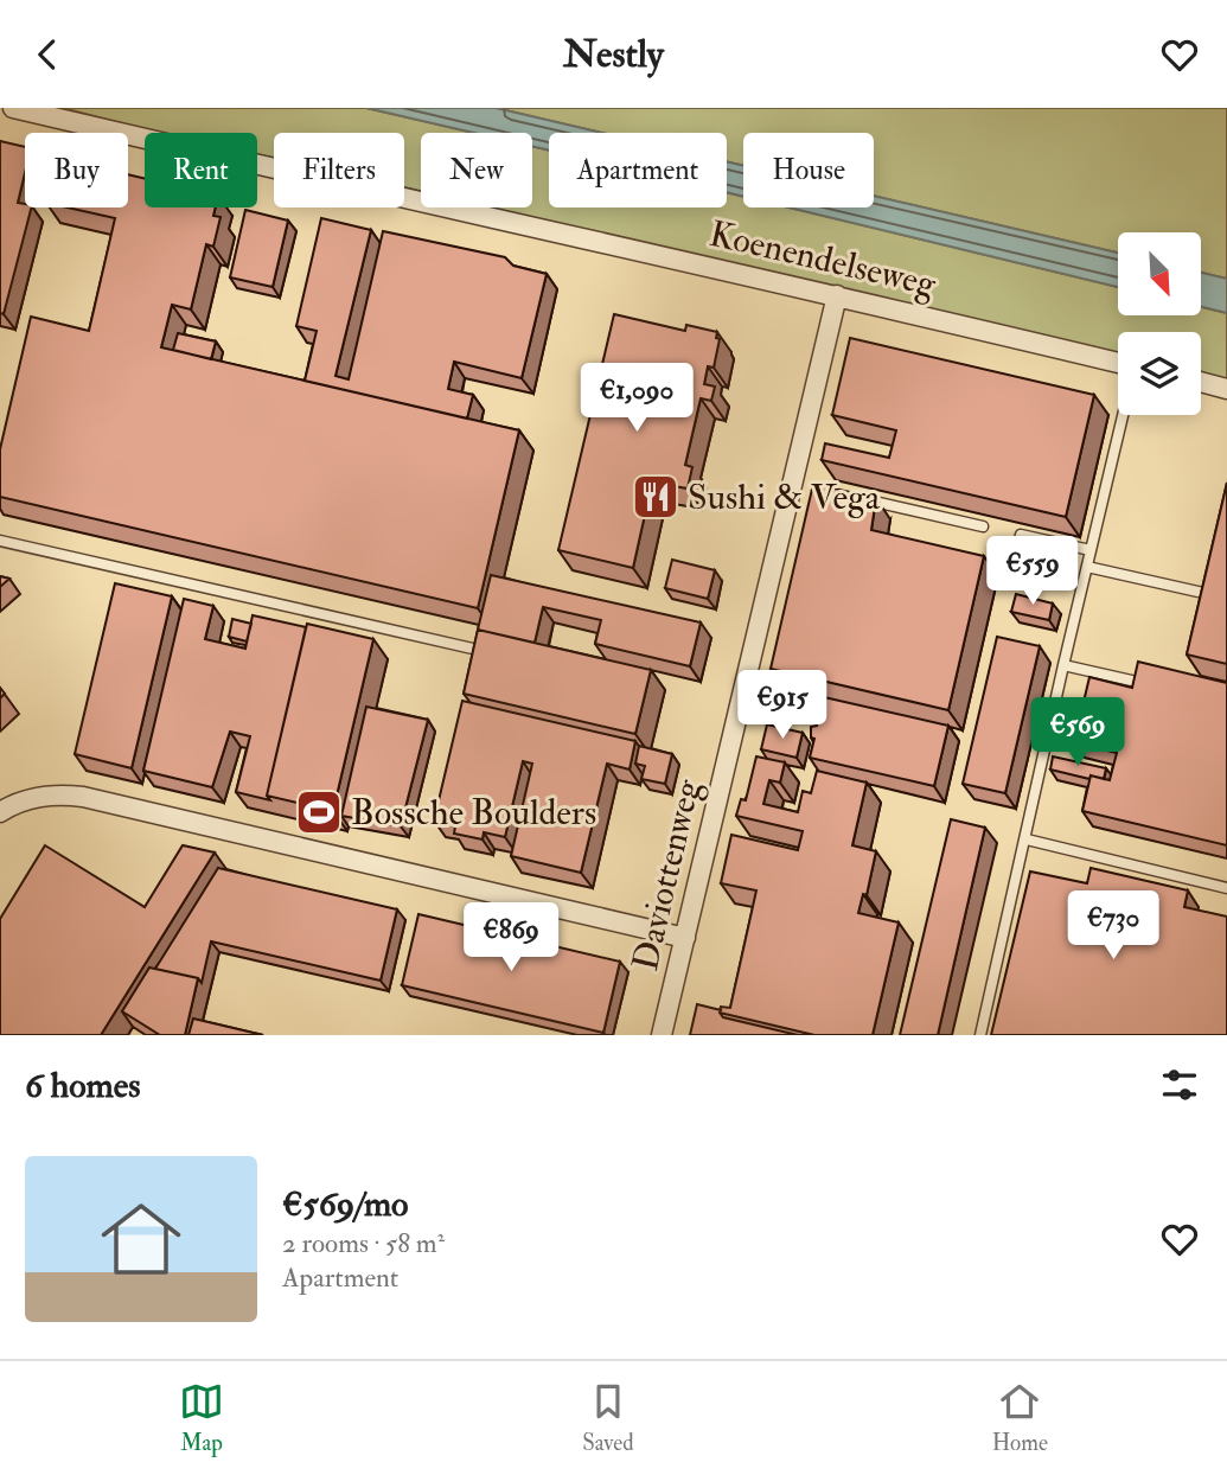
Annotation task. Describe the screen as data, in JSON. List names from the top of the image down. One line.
{"streets":{"street":["Koenendelseweg","Daviottenweg"]},"crossings":[["Koenendelseweg","Daviottenweg"]],"places":{"restaurant":["Sushi & Vega"],"sports":["Bossche Boulders"]},"north":"bottom right","page":{"header":"Nestly","chip":["Buy","Rent","Filters","New","Apartment","House"],"price":["€1,090","€559","€915","€569","€730","€869"],"heading":"6 homes","list":[{"name":"€569/mo","note":"2 rooms · 58 m² · Apartment"}],"tabs":["Map","Saved","Home"]}}
